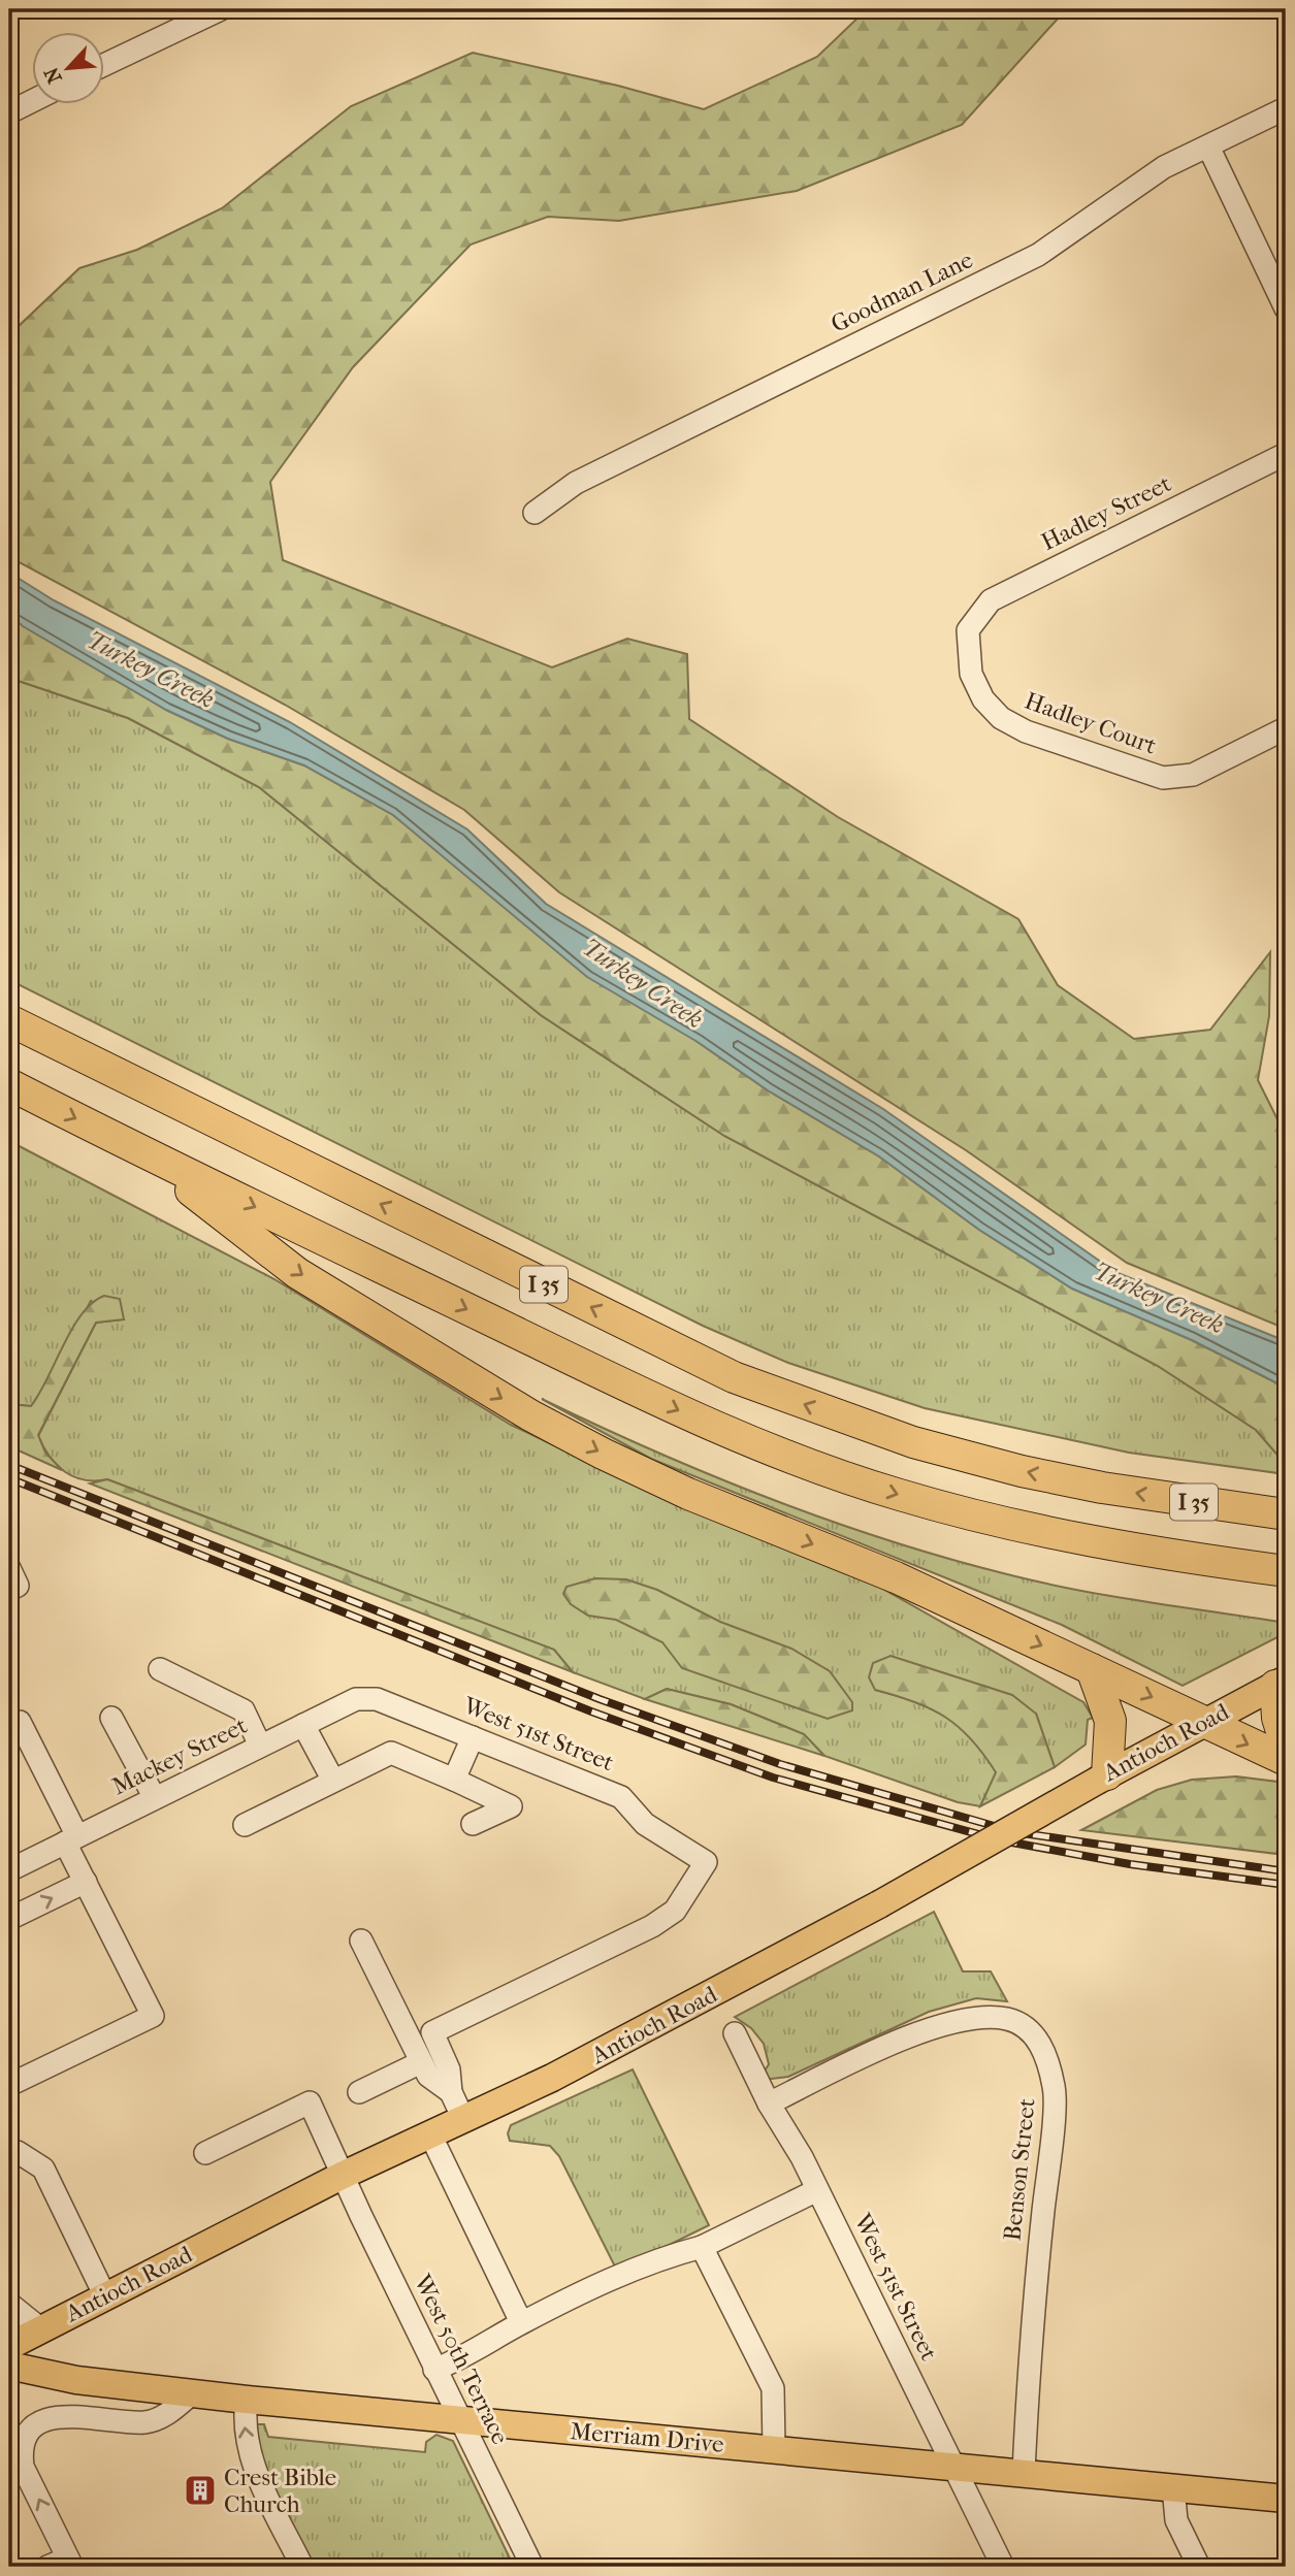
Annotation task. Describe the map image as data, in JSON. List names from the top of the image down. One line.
{"streets":{"highway":["I 35"],"main road":["Antioch Road","Merriam Drive"],"street":["Goodman Lane","Hadley Street","Hadley Court","West 51st Street","Mackey Street","Benson Street","West 50th Terrace"]},"crossings":[["Hadley Street","Hadley Court"],["West 51st Street","Mackey Street"],["West 51st Street","Benson Street"],["West 51st Street","Merriam Drive"],["Antioch Road","West 50th Terrace"],["Benson Street","Merriam Drive"],["West 50th Terrace","Merriam Drive"]],"water":["Turkey Creek"],"places":{"building":["Crest Bible Church"]},"north":"bottom left"}
